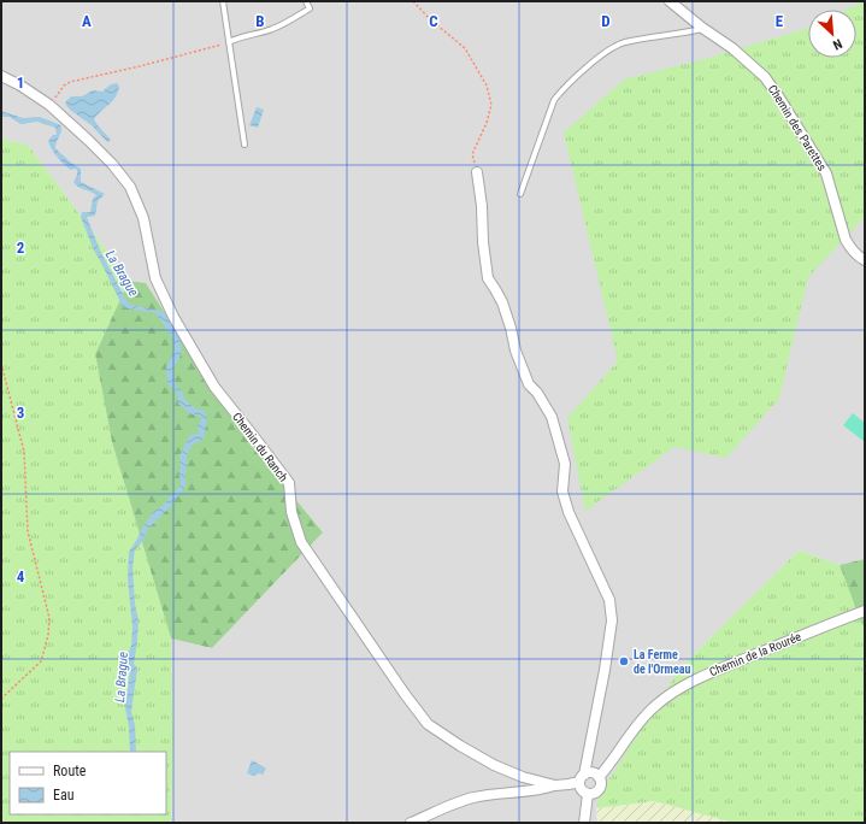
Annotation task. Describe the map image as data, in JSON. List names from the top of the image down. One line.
{"streets":{"street":["Chemin des Parettes","Chemin du Ranch","Chemin de la Rourée"]},"crossings":[["Chemin du Ranch","Chemin de la Rourée"]],"water":["La Brague"],"places":["La Ferme de l'Ormeau"],"legend":["Route","Eau"],"north":"bottom right","grid":{"columns":["A","B","C","D","E"],"rows":["1","2","3","4"]}}
